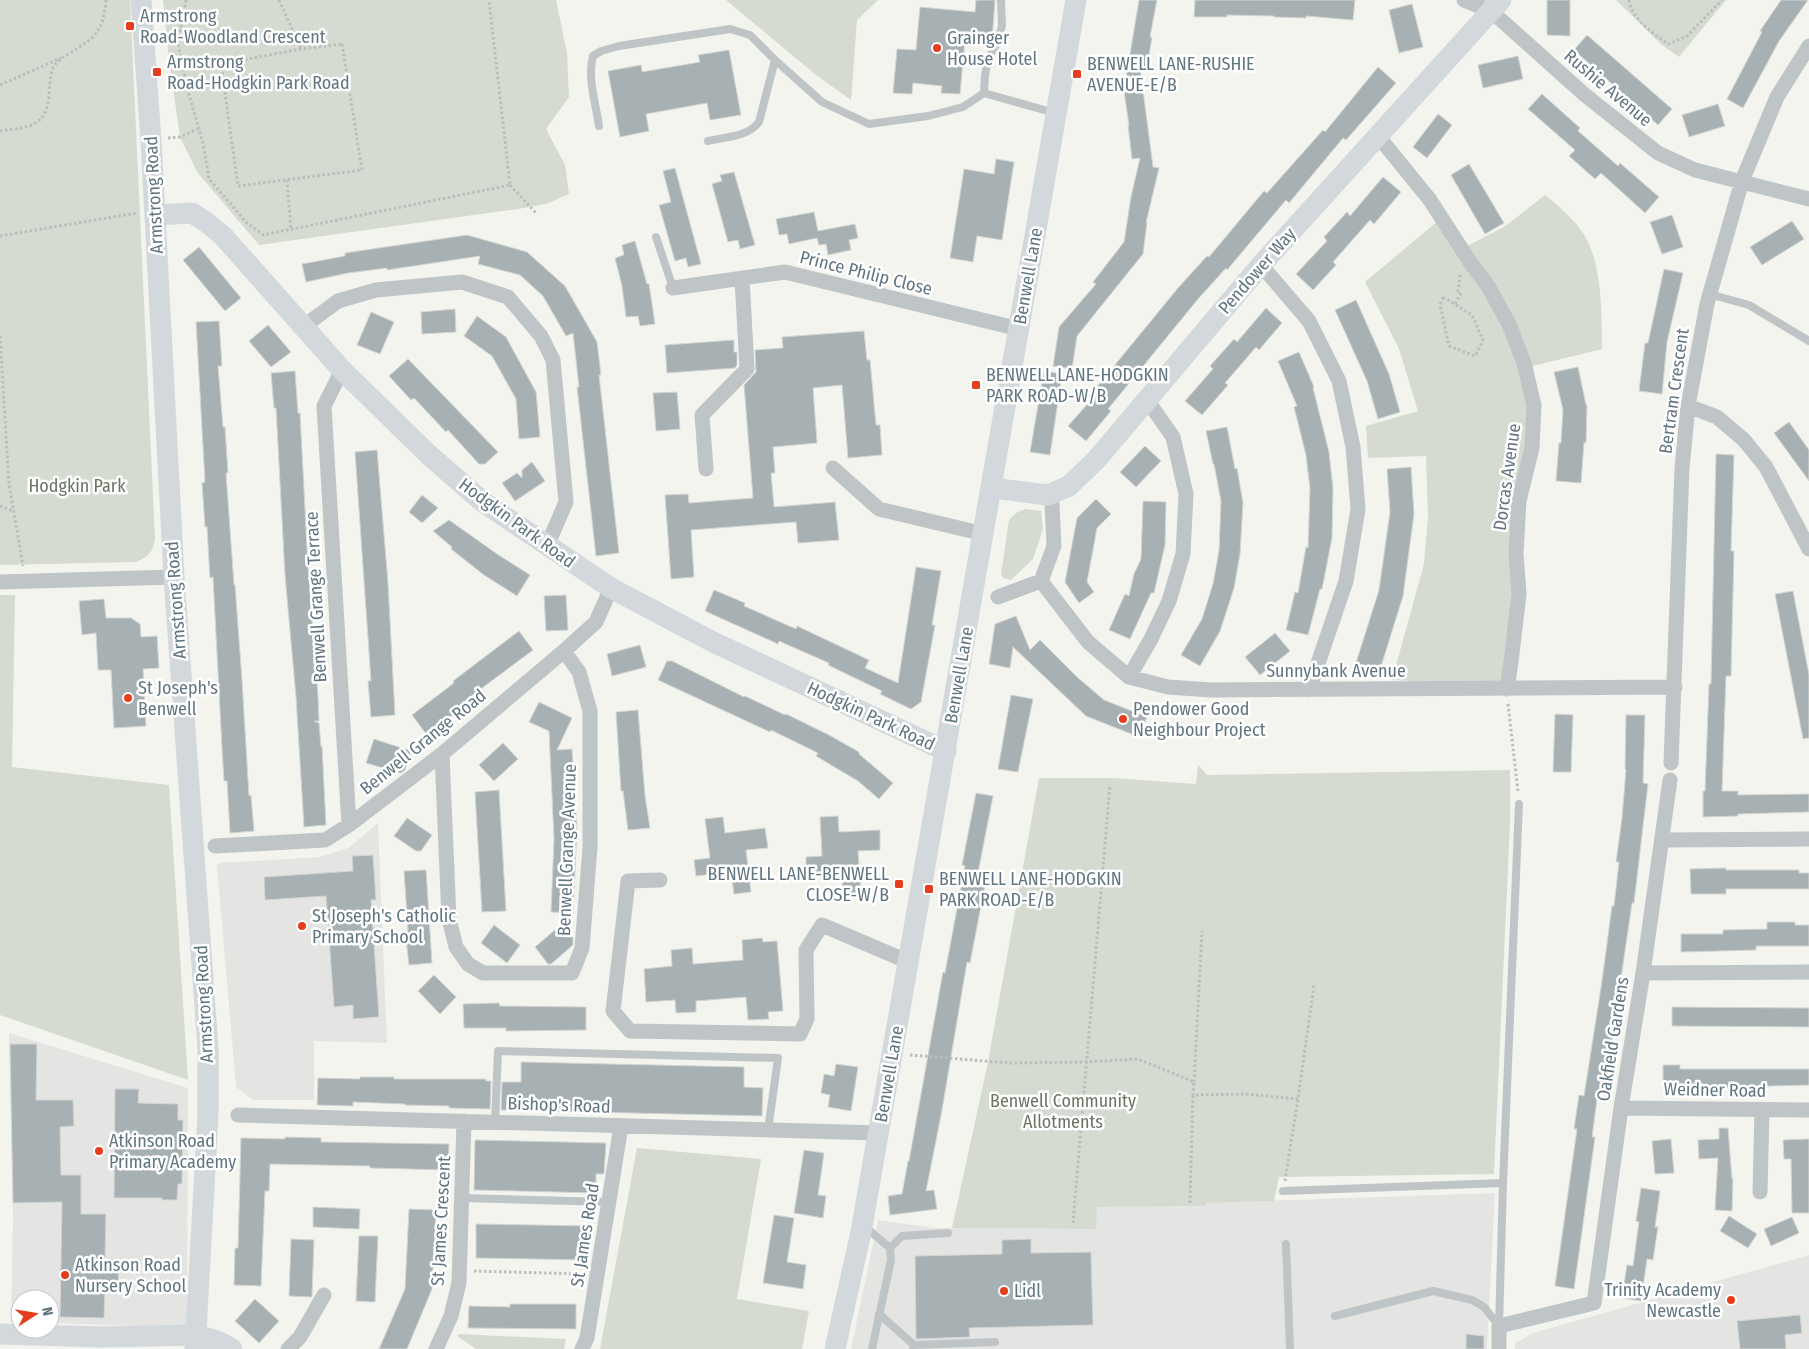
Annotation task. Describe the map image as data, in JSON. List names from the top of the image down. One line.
{"streets":{"street":["Rushie Avenue","Armstrong Road","Pendower Way","Prince Philip Close","Benwell Lane","Bertram Crescent","Dorcas Avenue","Hodgkin Park Road","Benwell Grange Terrace","Sunnybank Avenue","Benwell Grange Road","Benwell Grange Avenue","Oakfield Gardens","Weidner Road","Bishop's Road","St James Crescent","St James Road"]},"crossings":[["Rushie Avenue","Pendower Way"],["Rushie Avenue","Bertram Crescent"],["Armstrong Road","Hodgkin Park Road"],["Pendower Way","Benwell Lane"],["Pendower Way","Dorcas Avenue"],["Prince Philip Close","Benwell Lane"],["Benwell Lane","Hodgkin Park Road"],["Benwell Lane","Bishop's Road"],["Bertram Crescent","Sunnybank Avenue"],["Dorcas Avenue","Sunnybank Avenue"],["Hodgkin Park Road","Benwell Grange Terrace"],["Hodgkin Park Road","Benwell Grange Road"],["Benwell Grange Terrace","Benwell Grange Road"],["Benwell Grange Road","Benwell Grange Avenue"],["Oakfield Gardens","Weidner Road"],["Bishop's Road","St James Crescent"],["Bishop's Road","St James Road"]],"parks":["Hodgkin Park","Benwell Community Allotments"],"places":{"transit":["Armstrong Road-Woodland Crescent","Armstrong Road-Hodgkin Park Road","BENWELL LANE-RUSHIE AVENUE-E/B","BENWELL LANE-HODGKIN PARK ROAD-W/B","BENWELL LANE-BENWELL CLOSE-W/B","BENWELL LANE-HODGKIN PARK ROAD-E/B"],"other":["Grainger House Hotel","St Joseph's Benwell","Pendower Good Neighbour Project","St Joseph's Catholic Primary School","Atkinson Road Primary Academy","Atkinson Road Nursery School","Lidl","Trinity Academy Newcastle"]},"north":"right"}
